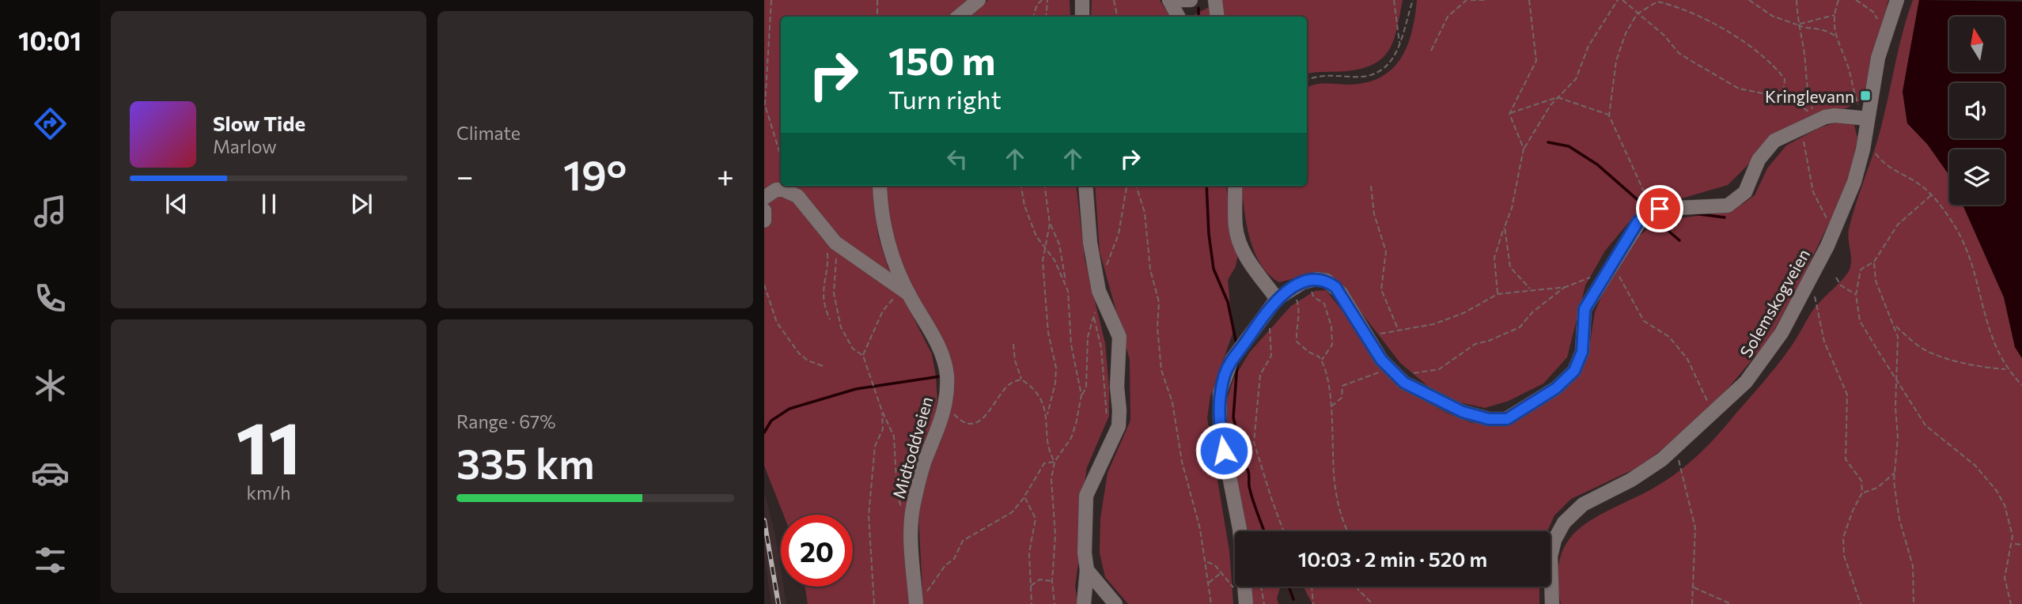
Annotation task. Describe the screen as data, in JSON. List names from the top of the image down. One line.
{"streets":{"street":["Solemskogveien","Midtoddveien"]},"places":{"transit":["Kringlevann"]},"north":"top","page":{"tabs":"10:01","tile":["Climate",["11","km/h"],["Range · 67%","335 km"]],"turn":["150 m","Turn right"],"song":["Slow Tide","Marlow"],"heat":["−","19°","+"],"limit":"20","trip":"10:03 · 2 min · 520 m"}}
